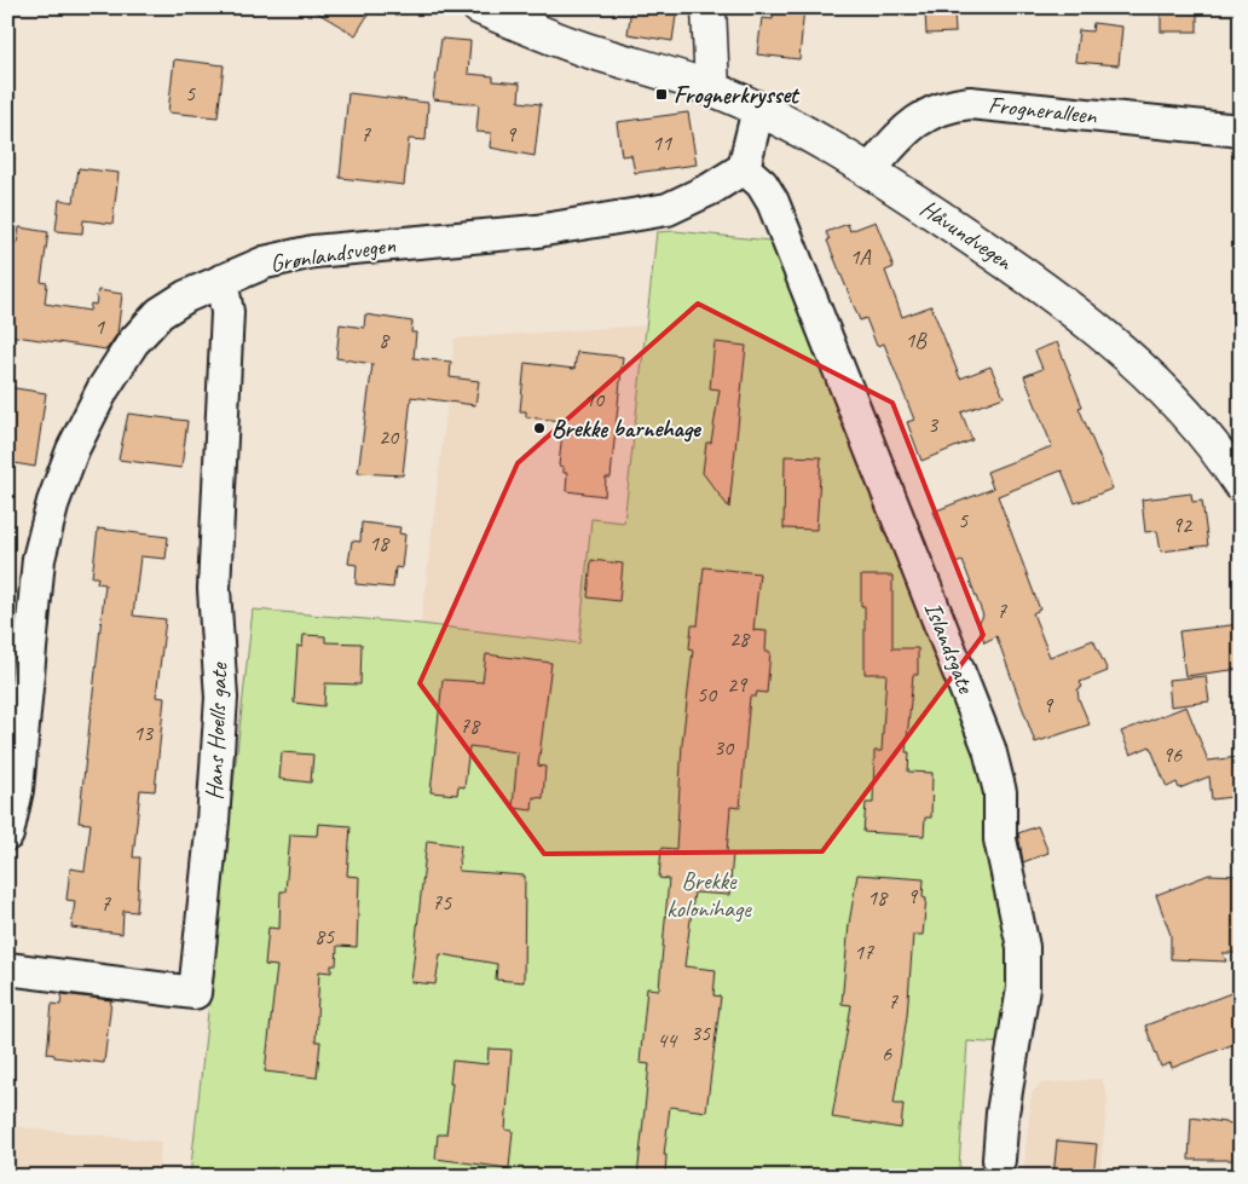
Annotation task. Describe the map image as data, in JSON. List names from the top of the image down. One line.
{"streets":{"main road":["Håvundvegen"],"street":["Frogneralleen","Grønlandsvegen","Islandsgate","Hans Hoells gate"]},"crossings":[["Frogneralleen","Håvundvegen"],["Grønlandsvegen","Islandsgate"],["Grønlandsvegen","Hans Hoells gate"]],"parks":["Brekke kolonihage"],"places":{"transit":["Frognerkrysset"],"other":["Brekke barnehage"]},"house_numbers":["5","7","9","11","1A","1","8","1B","10","3","20","5","92","18","7","28","29","50","9","78","13","30","96","9","18","75","7","85","17","7","35","44","6"]}
